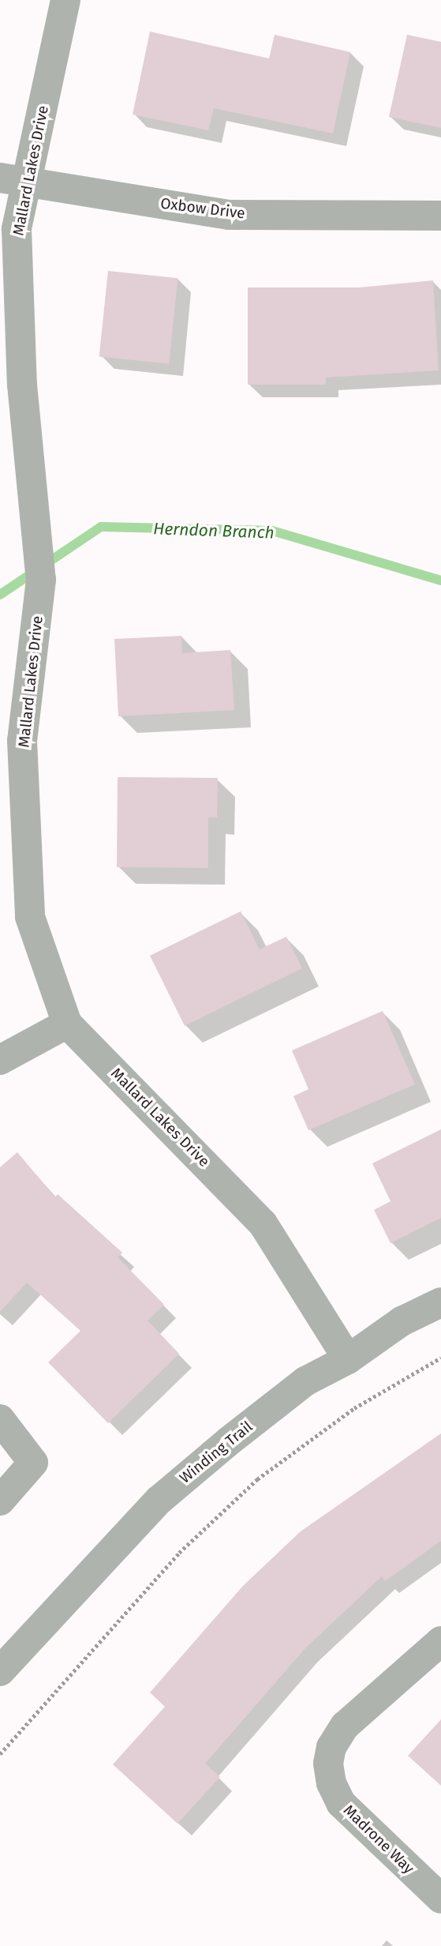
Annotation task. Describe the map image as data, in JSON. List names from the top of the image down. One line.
{"streets":{"street":["Mallard Lakes Drive","Oxbow Drive","Winding Trail","Madrone Way"]},"crossings":[["Mallard Lakes Drive","Oxbow Drive"],["Mallard Lakes Drive","Winding Trail"]],"water":["Herndon Branch"]}
